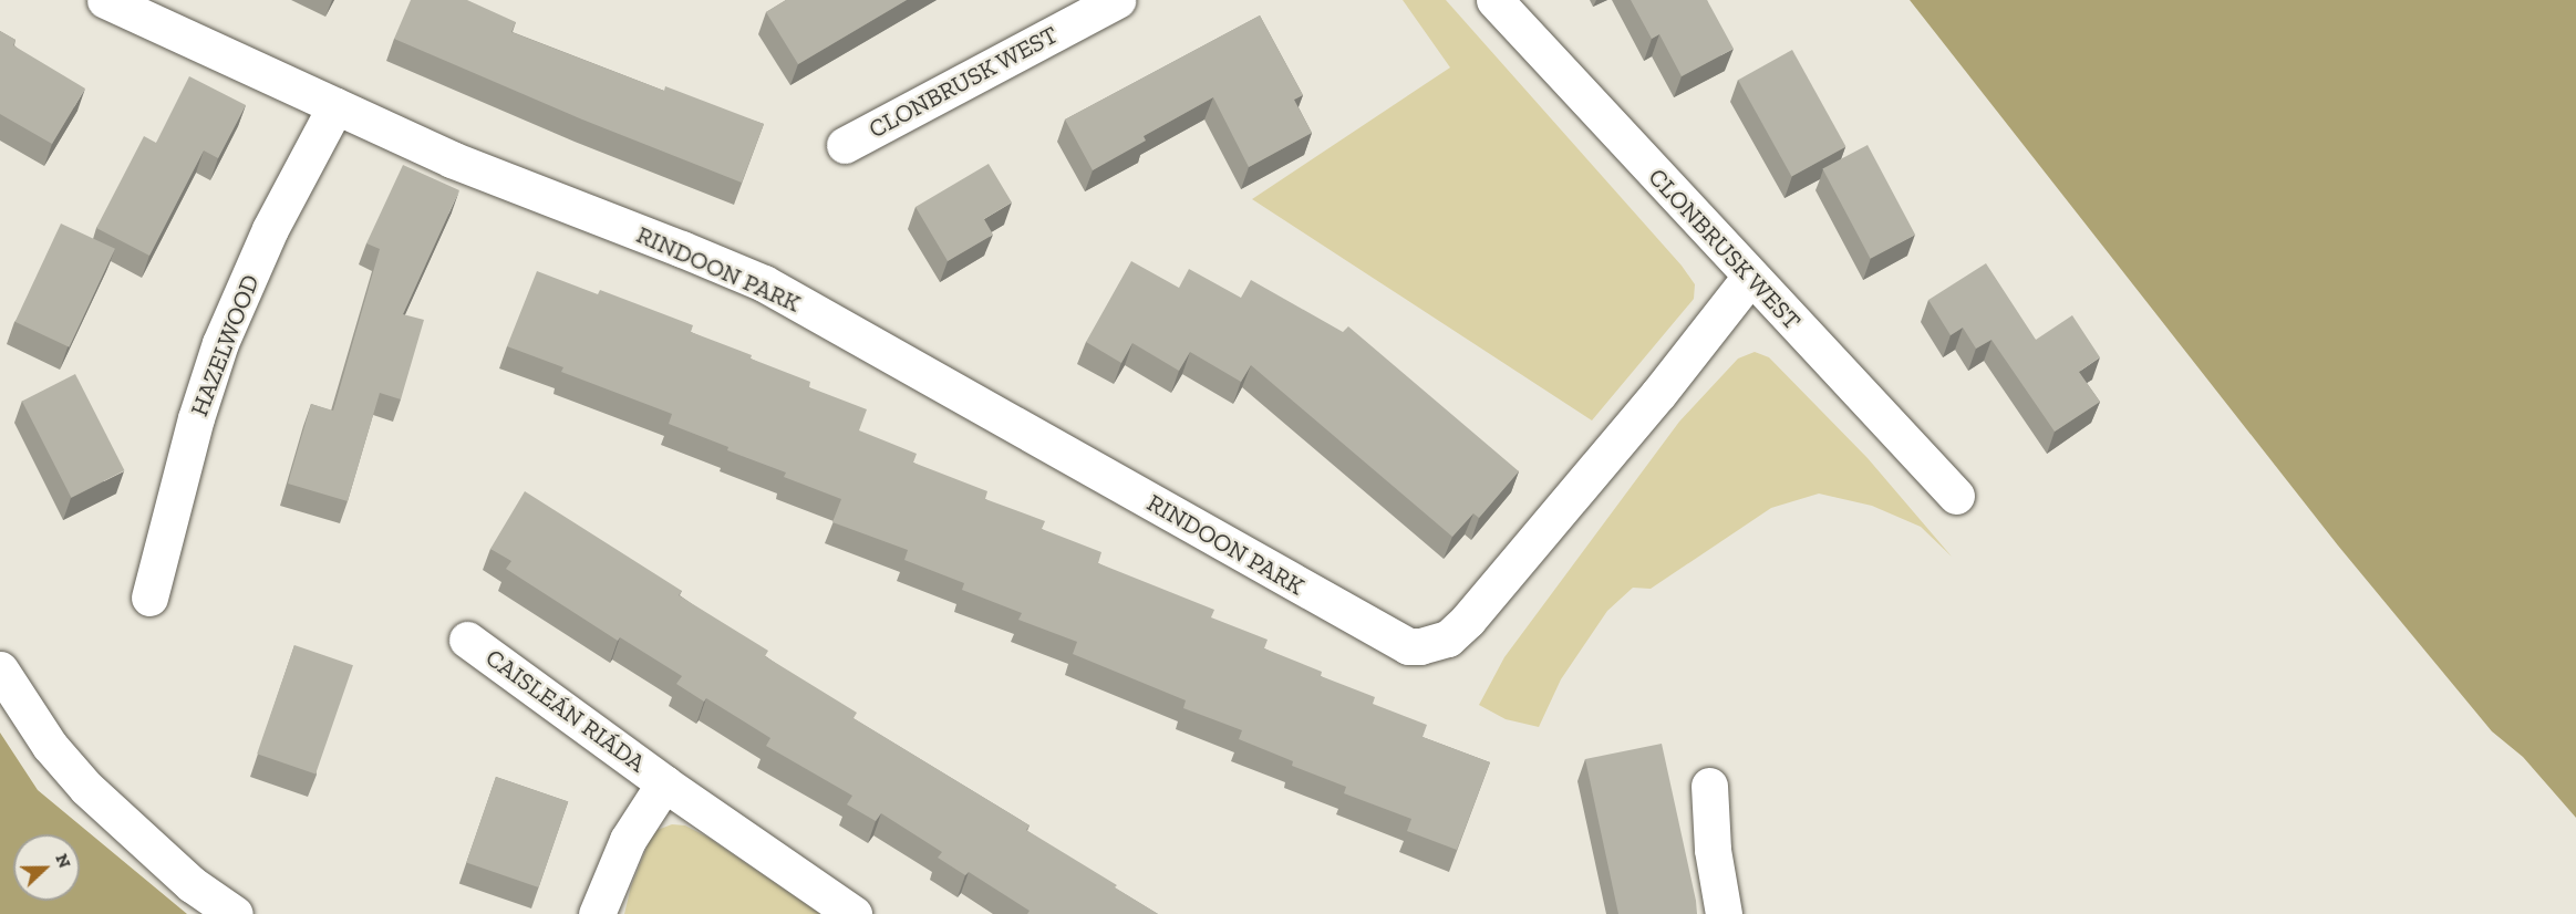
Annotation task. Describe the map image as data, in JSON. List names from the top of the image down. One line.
{"streets":{"street":["CLONBRUSK WEST","RINDOON PARK","HAZELWOOD","CAISLEÁN RIÁDA"]},"crossings":[["CLONBRUSK WEST","RINDOON PARK"],["RINDOON PARK","HAZELWOOD"]],"north":"right"}
